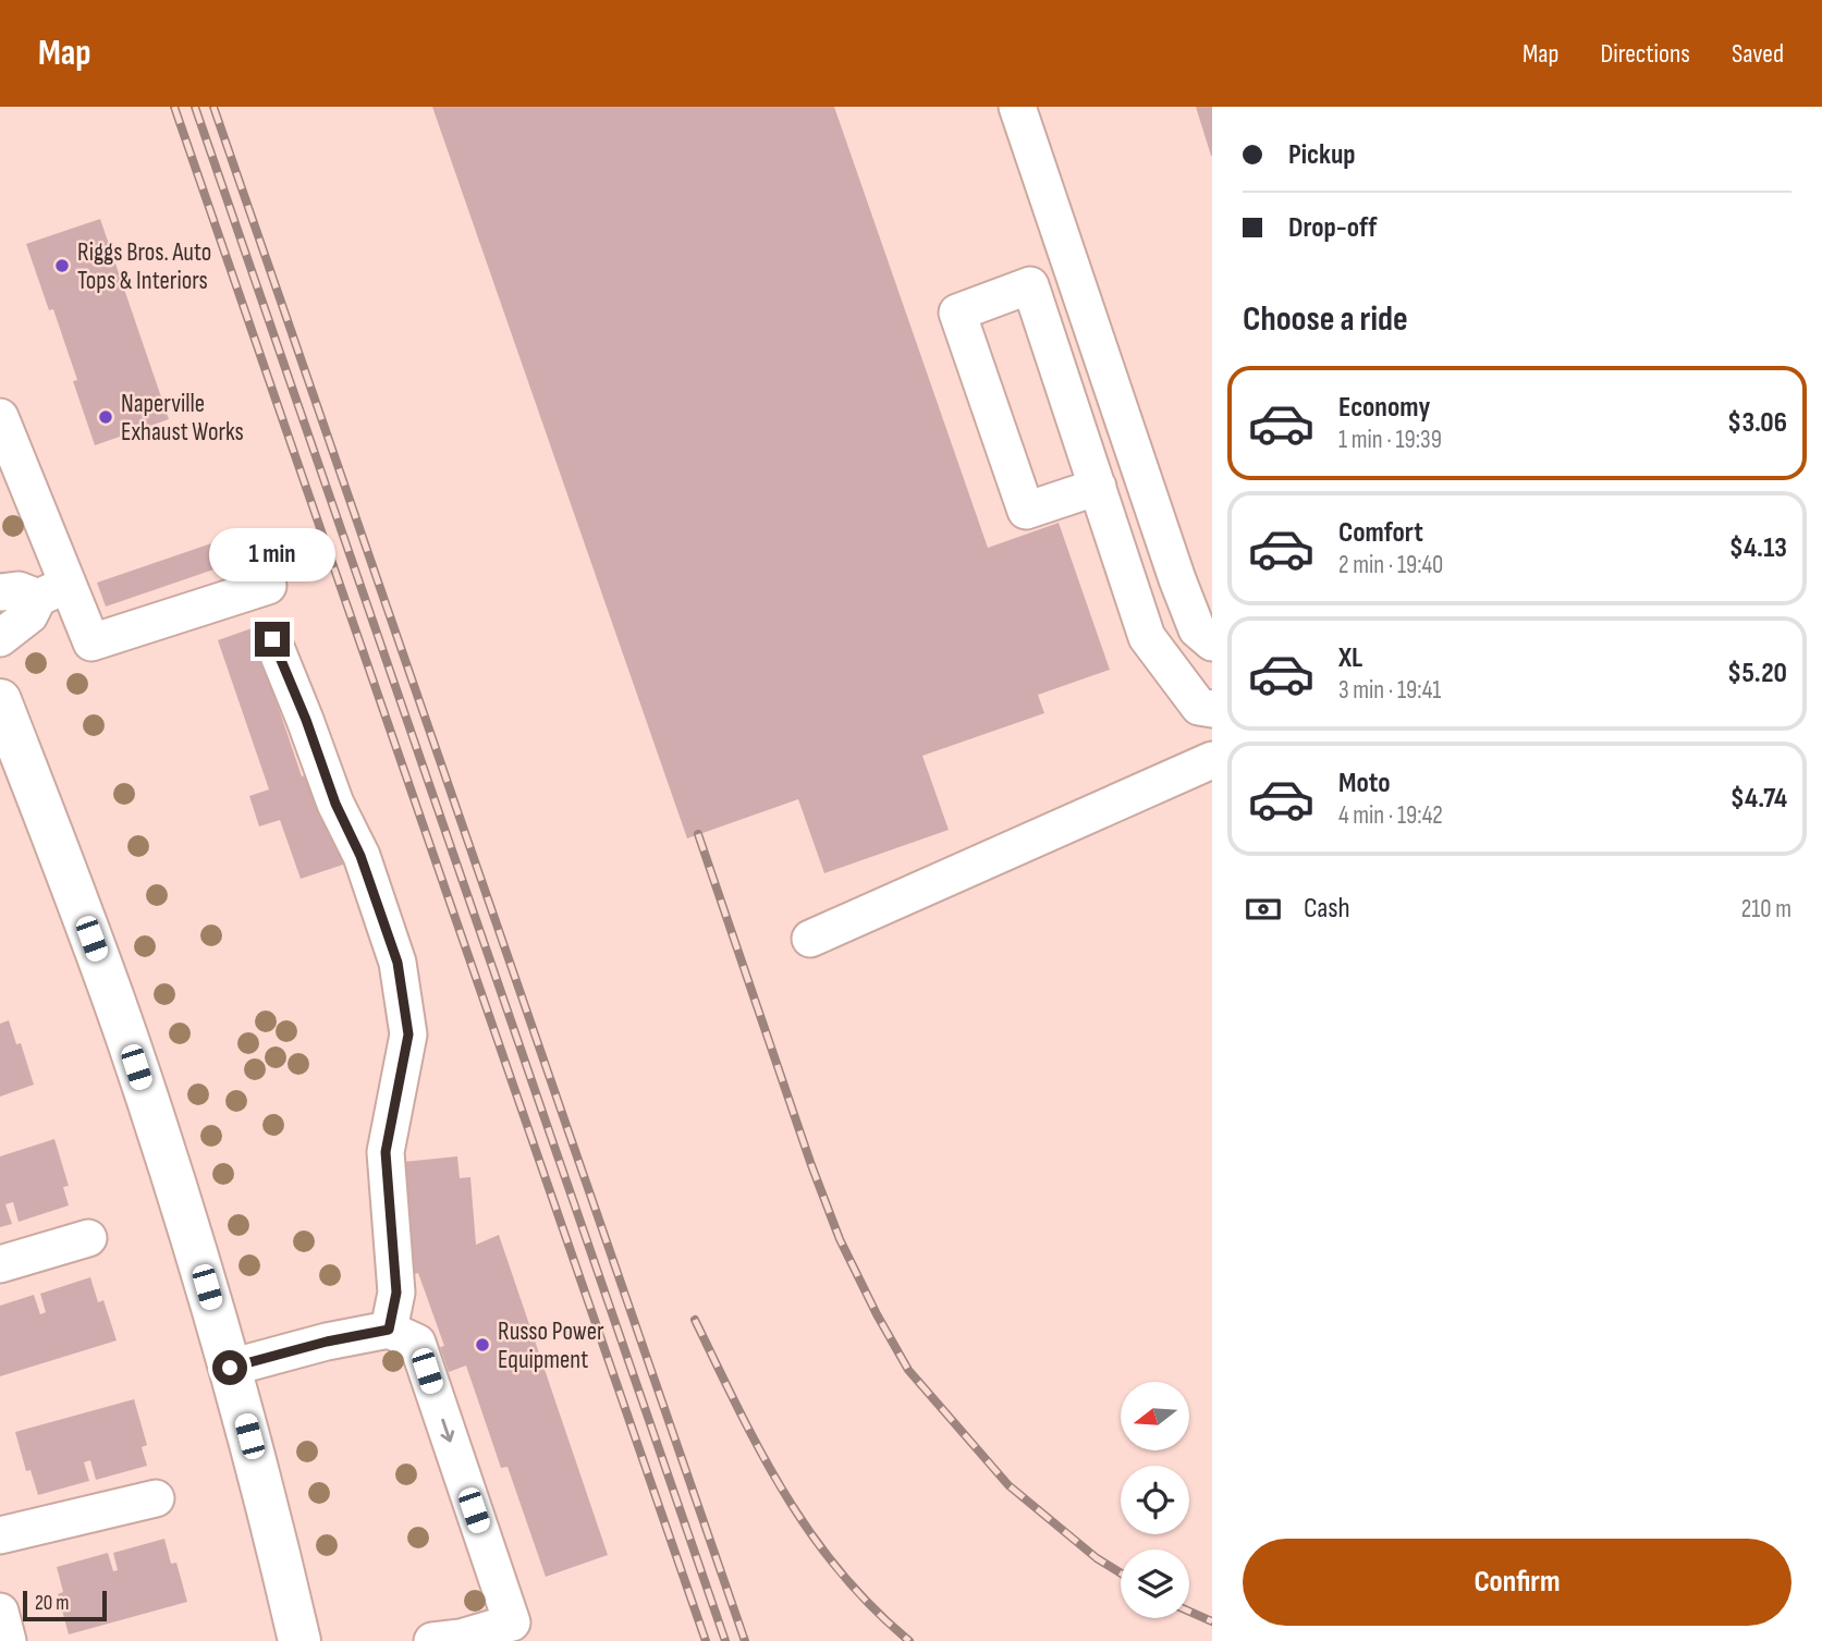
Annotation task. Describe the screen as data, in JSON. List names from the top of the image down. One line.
{"places":["Riggs Bros. Auto Tops & Interiors","Naperville Exhaust Works","Russo Power Equipment"],"scale_bar":"20 m","north":"left","page":{"header":"Map","nav":["Map","Directions","Saved"],"banner":["Pickup","Drop-off"],"heading":"Choose a ride","list":[{"name":"Economy","note":"1 min · 19:39","value":"$3.06"},{"name":"Comfort","note":"2 min · 19:40","value":"$4.13"},{"name":"XL","note":"3 min · 19:41","value":"$5.20"},{"name":"Moto","note":"4 min · 19:42","value":"$4.74"}],"bubble":"1 min","pay":["Cash","210 m"],"buttons":"Confirm","scale":"20 m"}}
